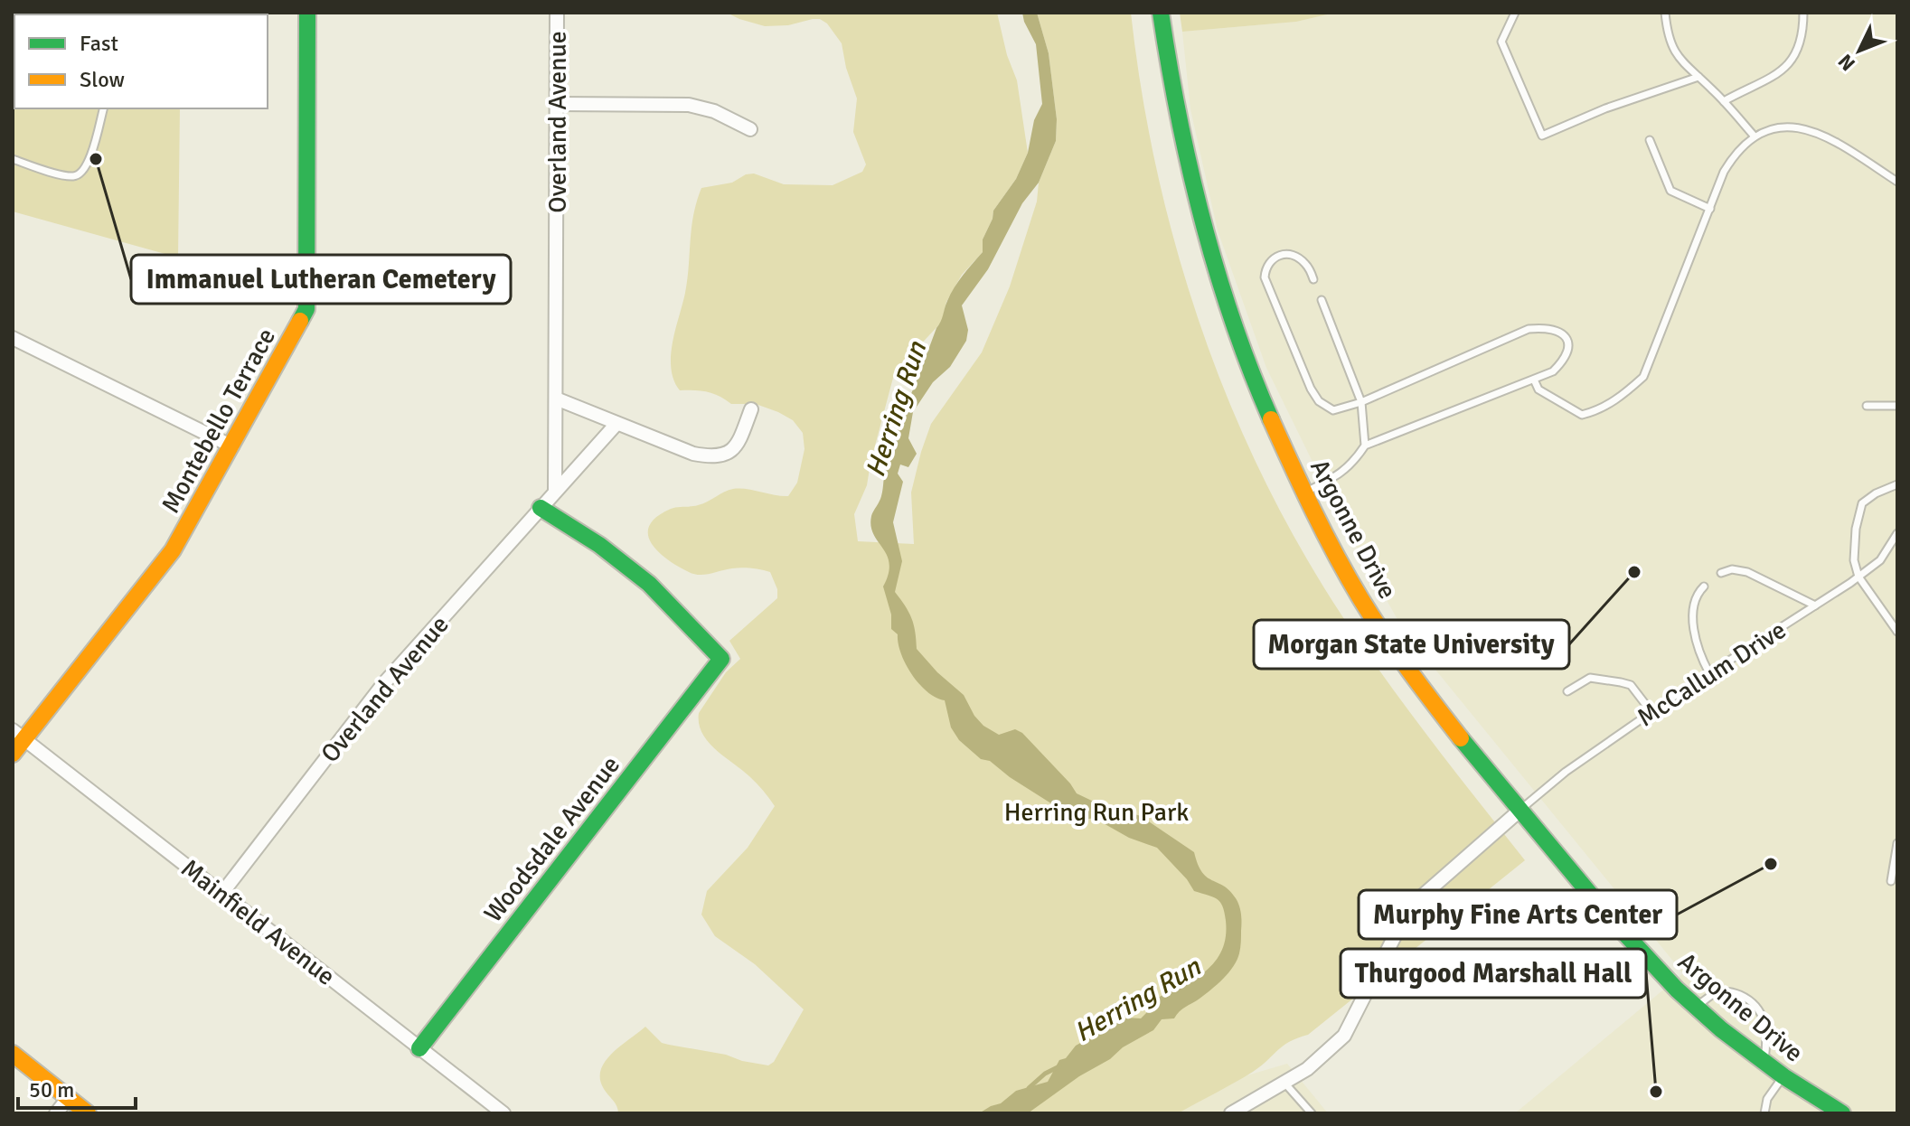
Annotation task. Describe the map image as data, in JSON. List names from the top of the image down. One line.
{"streets":{"street":["Overland Avenue","Montebello Terrace","Argonne Drive","Woodsdale Avenue","Mainfield Avenue"],"lane":["McCallum Drive"]},"crossings":[["Overland Avenue","Woodsdale Avenue"],["Overland Avenue","Mainfield Avenue"],["Montebello Terrace","Mainfield Avenue"],["Argonne Drive","McCallum Drive"],["Woodsdale Avenue","Mainfield Avenue"]],"water":["Herring Run"],"parks":["Herring Run Park"],"places":["Immanuel Lutheran Cemetery","Morgan State University","Murphy Fine Arts Center","Thurgood Marshall Hall"],"legend":["Fast","Slow"],"scale_bar":"50 m","north":"bottom left"}
